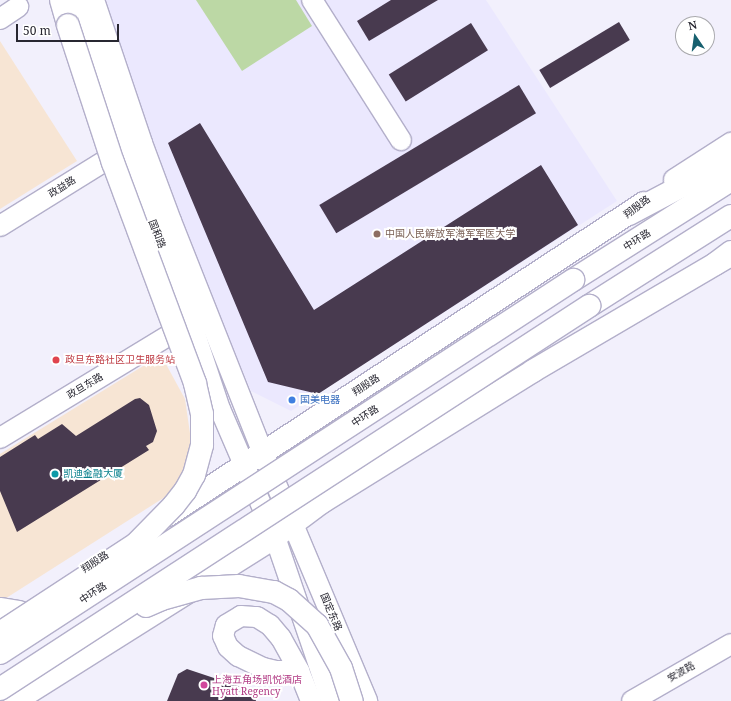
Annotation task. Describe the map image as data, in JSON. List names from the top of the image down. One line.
{"streets":{"main road":["翔殷路","中环路"],"street":["政益路","国和路","政旦东路","国定东路","安波路"]},"crossings":[["政益路","国和路"],["翔殷路","国和路"],["国和路","政旦东路"],["国和路","国定东路"]],"places":["中国人民解放军海军军医大学","政旦东路社区卫生服务站","国美电器","凯迪金融大厦","上海五角场凯悦酒店 Hyatt Regency"],"scale_bar":"50 m","north":"top"}
